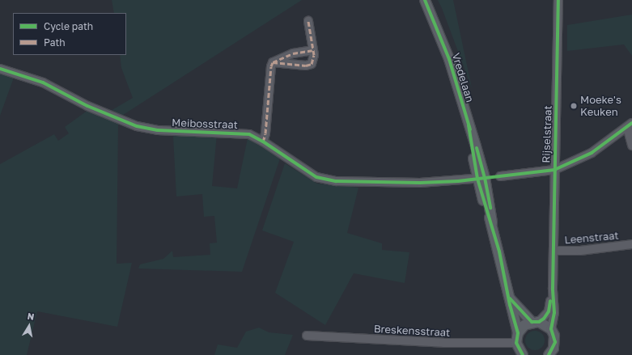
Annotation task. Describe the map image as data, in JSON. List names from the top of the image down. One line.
{"streets":{"main road":["Vredelaan"],"street":["Meibosstraat","Rijselstraat","Leenstraat","Breskensstraat"]},"crossings":[["Vredelaan","Meibosstraat"],["Vredelaan","Rijselstraat"],["Rijselstraat","Leenstraat"]],"places":["Moeke's Keuken"],"legend":["Cycle path","Path"],"north":"top"}
